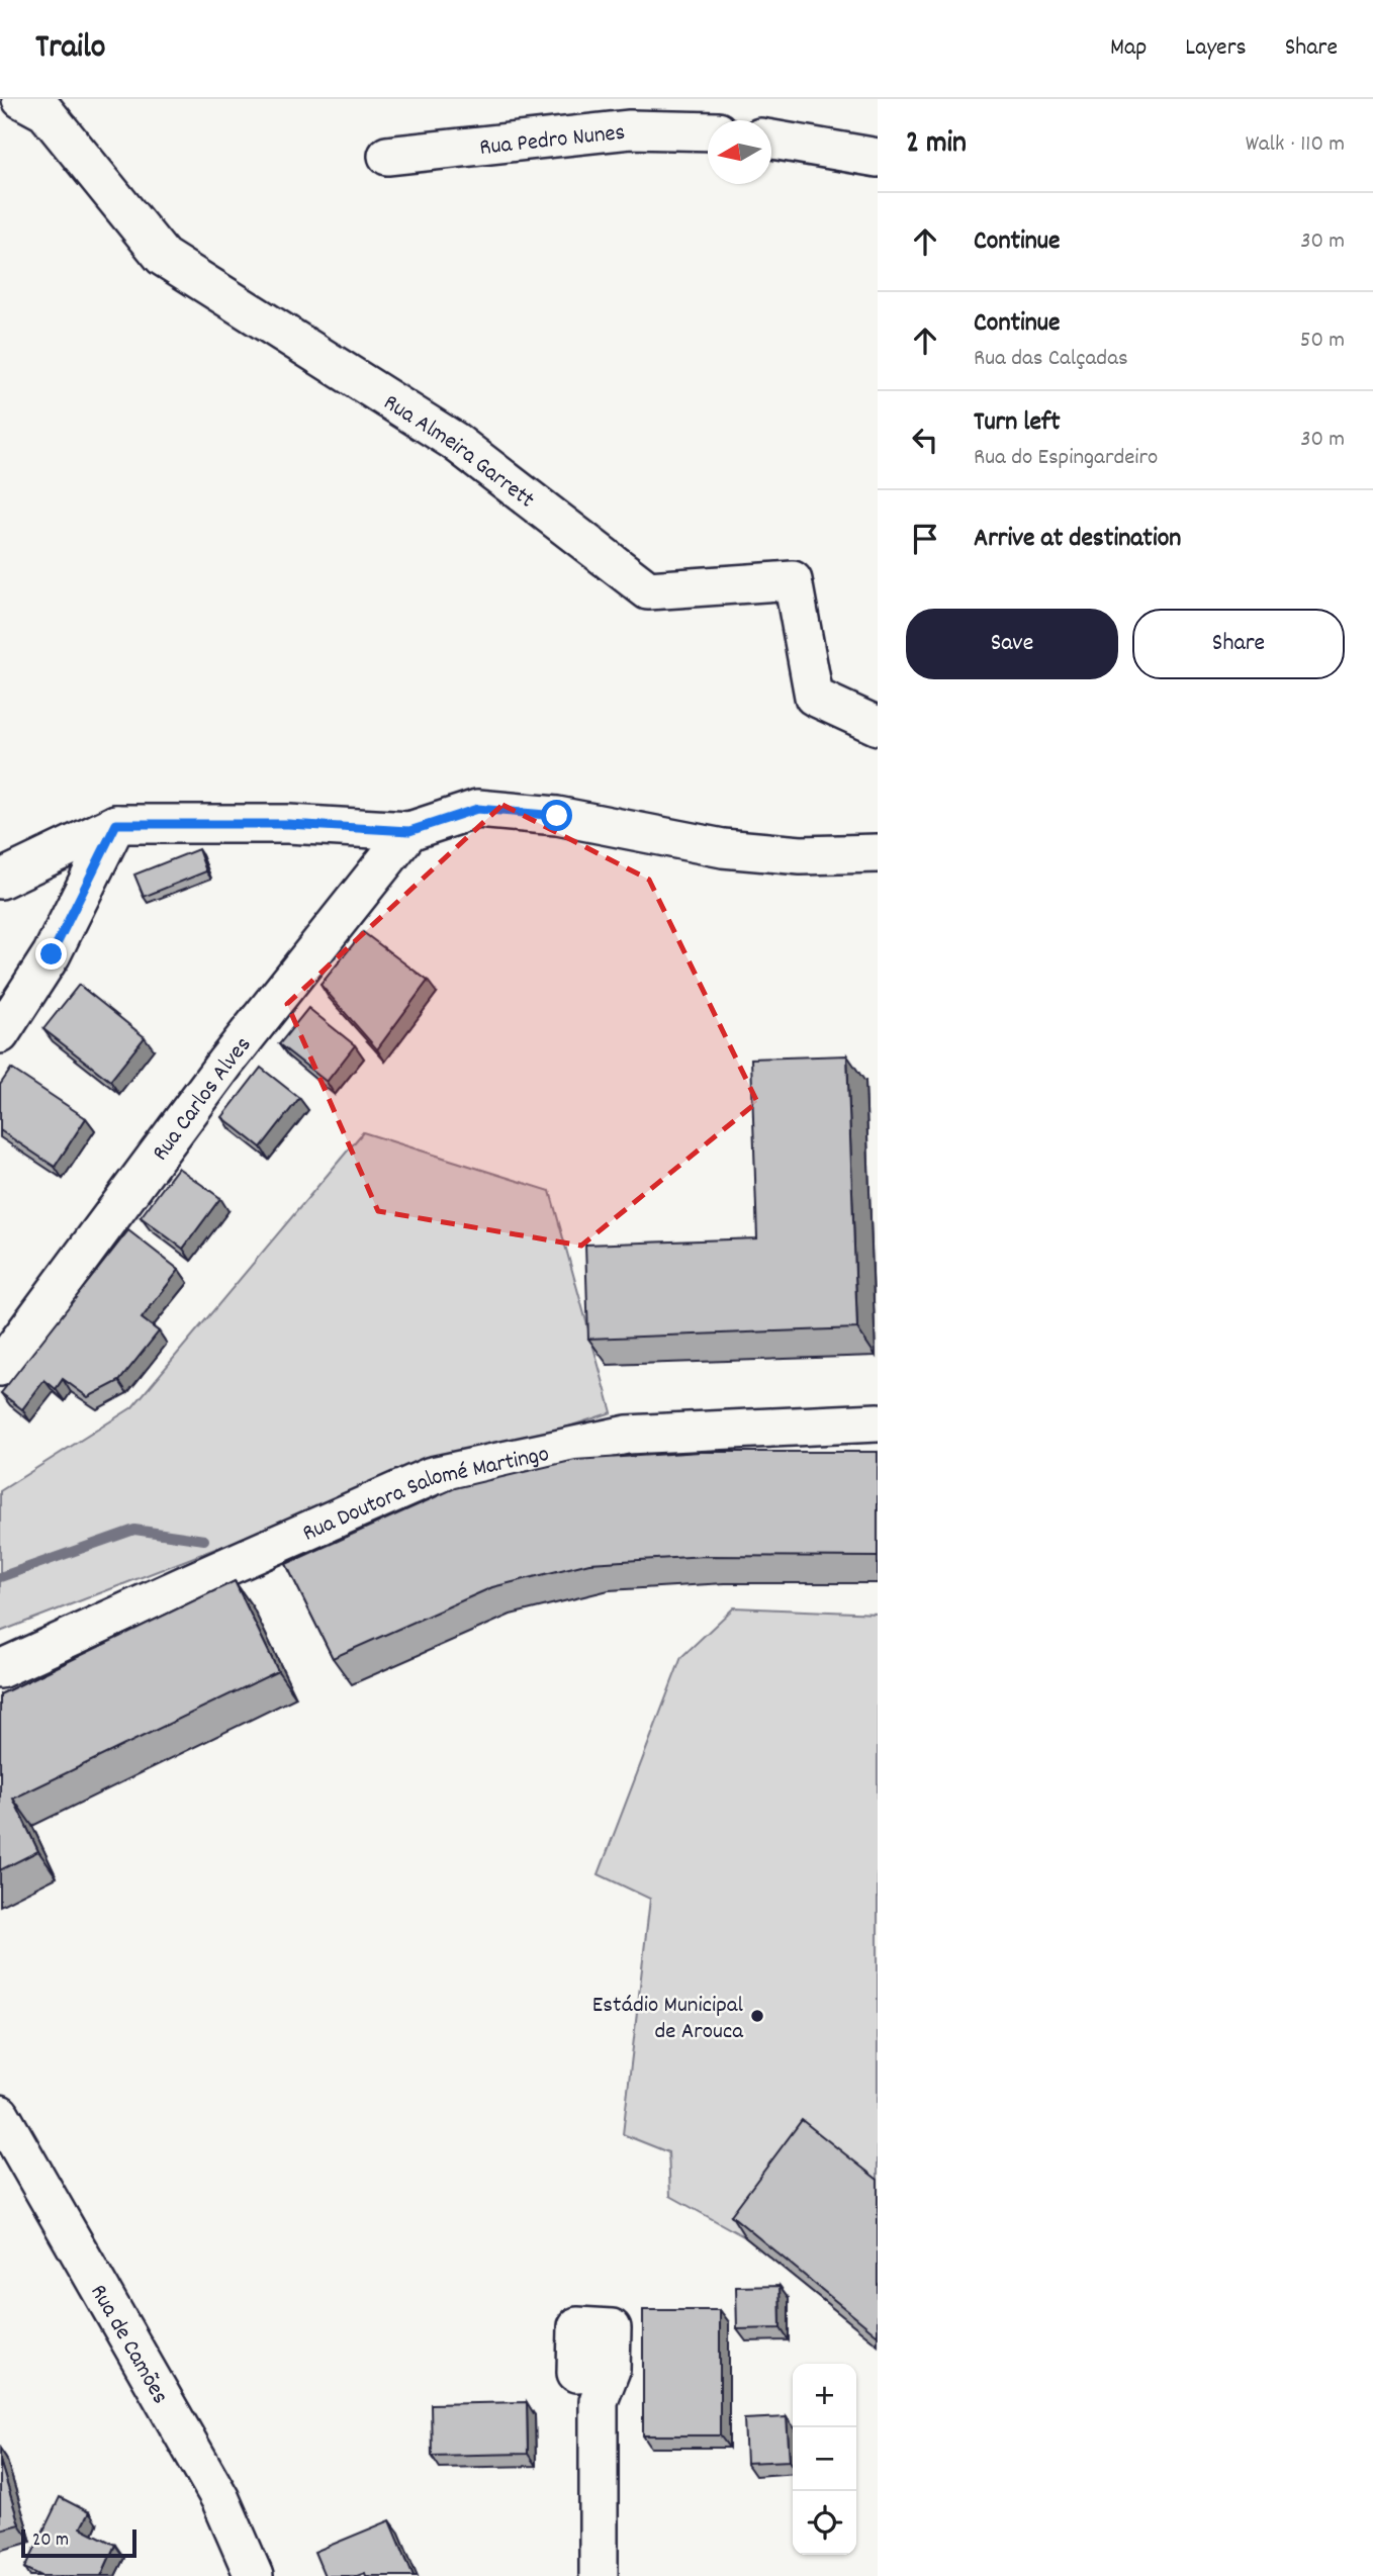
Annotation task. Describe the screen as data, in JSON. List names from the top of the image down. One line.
{"streets":{"street":["Rua Pedro Nunes","Rua Almeira Garrett","Rua Carlos Alves","Rua Doutora Salomé Martingo","Rua de Camões"]},"places":["Estádio Municipal de Arouca"],"scale_bar":"20 m","north":"left","page":{"header":"Trailo","nav":["Map","Layers","Share"],"heading":["2 min","Walk · 110 m"],"list":[["Continue","30 m"],["Continue","Rua das Calçadas","50 m"],["Turn left","Rua do Espingardeiro","30 m"],"Arrive at destination"],"buttons":["Save","Share"],"map_buttons":["+","−"],"scale":"20 m"}}
